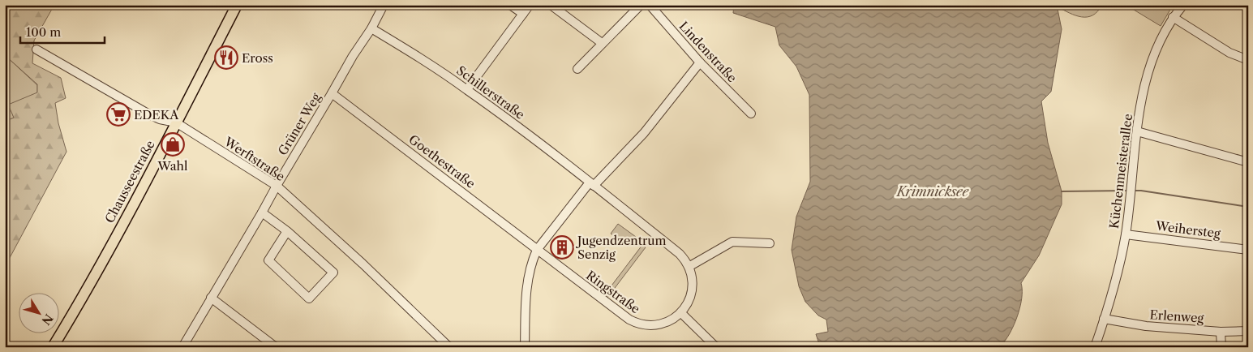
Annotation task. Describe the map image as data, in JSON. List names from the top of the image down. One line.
{"streets":{"main road":["Chausseestraße"],"street":["Lindenstraße","Schillerstraße","Grüner Weg","Werftstraße","Goethestraße","Küchenmeisterallee","Weihersteg","Ringstraße","Erlenweg"]},"crossings":[["Schillerstraße","Grüner Weg"],["Grüner Weg","Werftstraße"],["Grüner Weg","Goethestraße"],["Werftstraße","Chausseestraße"],["Goethestraße","Ringstraße"],["Küchenmeisterallee","Weihersteg"],["Küchenmeisterallee","Erlenweg"]],"water":["Krimnicksee"],"places":{"restaurant":["Eross"],"supermarket":["EDEKA"],"shop":["Wahl"],"building":["Jugendzentrum Senzig"]},"scale_bar":"100 m","north":"bottom right"}
